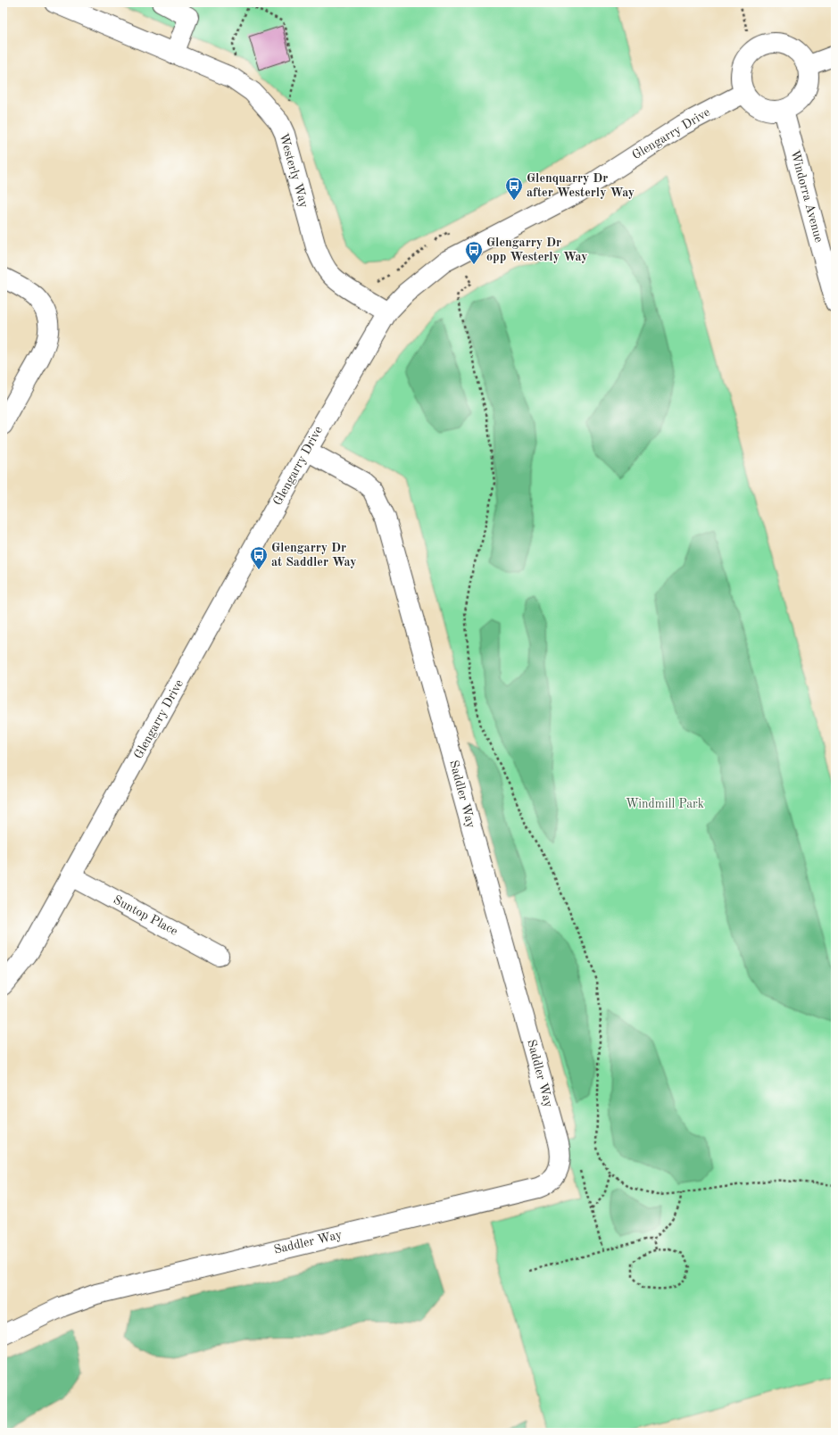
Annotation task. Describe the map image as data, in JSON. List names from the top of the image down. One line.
{"streets":{"street":["Glengarry Drive","Westerly Way","Windorra Avenue","Saddler Way","Suntop Place"]},"crossings":[["Glengarry Drive","Westerly Way"],["Glengarry Drive","Windorra Avenue"],["Glengarry Drive","Saddler Way"],["Glengarry Drive","Suntop Place"]],"parks":["Windmill Park"],"places":{"bus stop":["Glenquarry Dr after Westerly Way","Glengarry Dr opp Westerly Way","Glengarry Dr at Saddler Way"]}}
